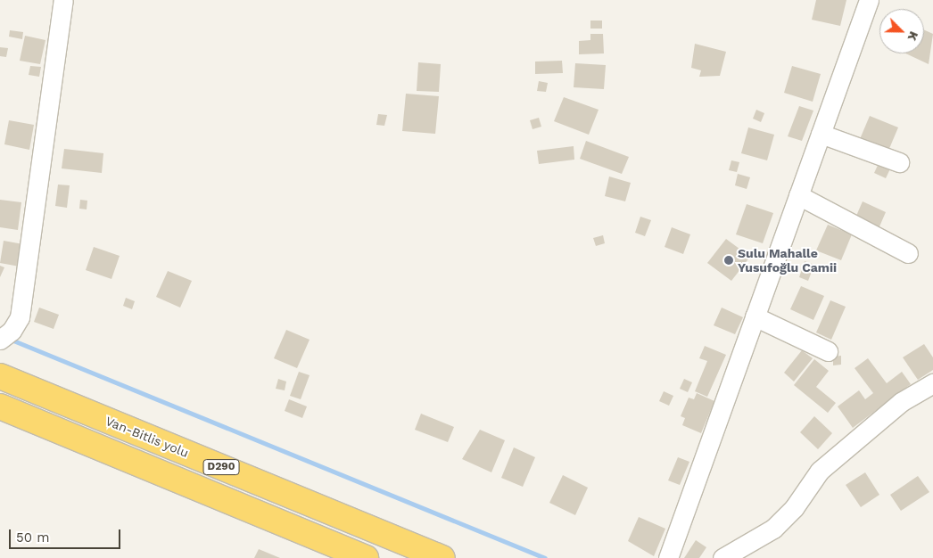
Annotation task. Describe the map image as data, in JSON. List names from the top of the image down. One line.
{"streets":{"highway":["Van-Bitlis yolu","D290"]},"places":["Sulu Mahalle Yusufoğlu Camii"],"scale_bar":"50 m","north":"bottom right"}
